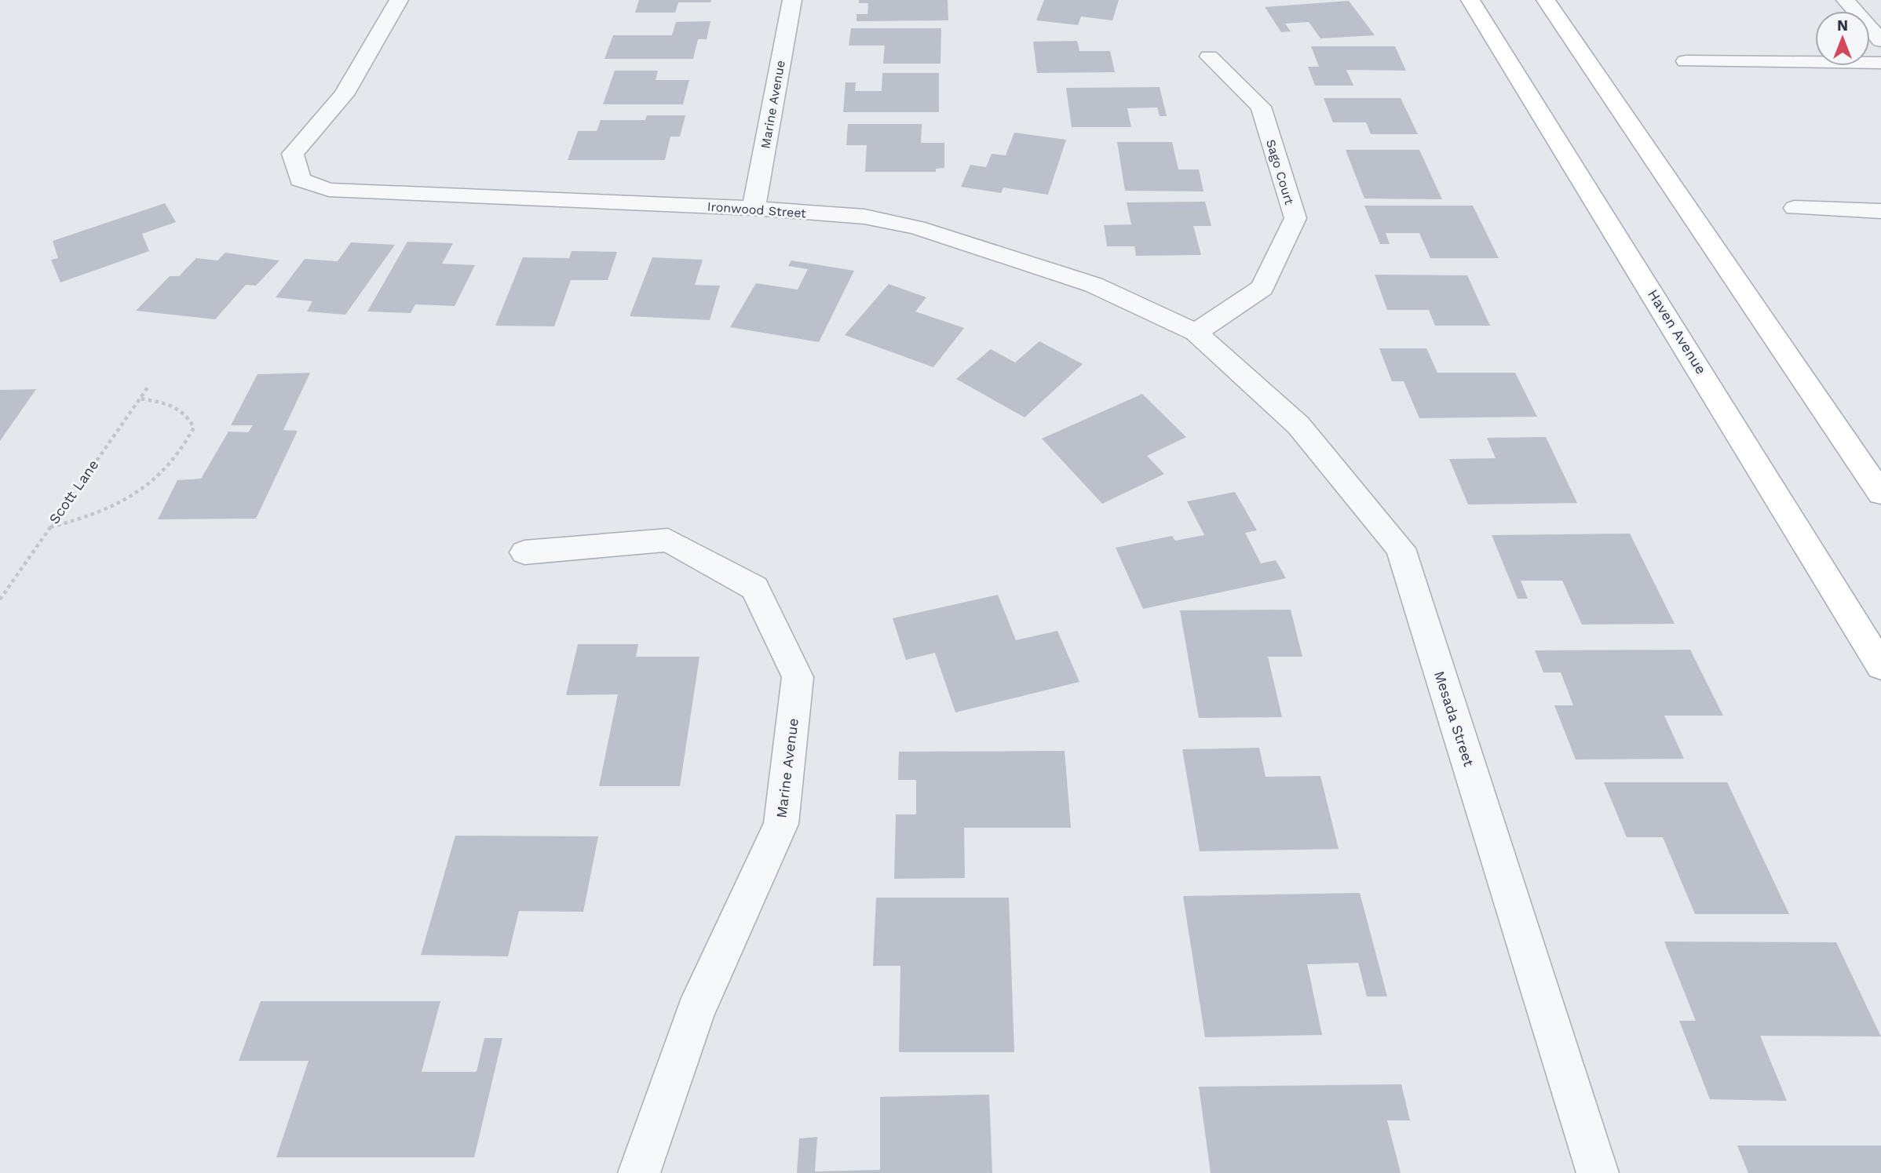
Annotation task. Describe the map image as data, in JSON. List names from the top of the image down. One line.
{"streets":{"main road":["Haven Avenue"],"street":["Marine Avenue","Sago Court","Ironwood Street","Mesada Street"],"path":["Scott Lane"]},"crossings":[["Marine Avenue","Ironwood Street"],["Sago Court","Ironwood Street"],["Sago Court","Mesada Street"],["Ironwood Street","Mesada Street"]],"north":"top"}
